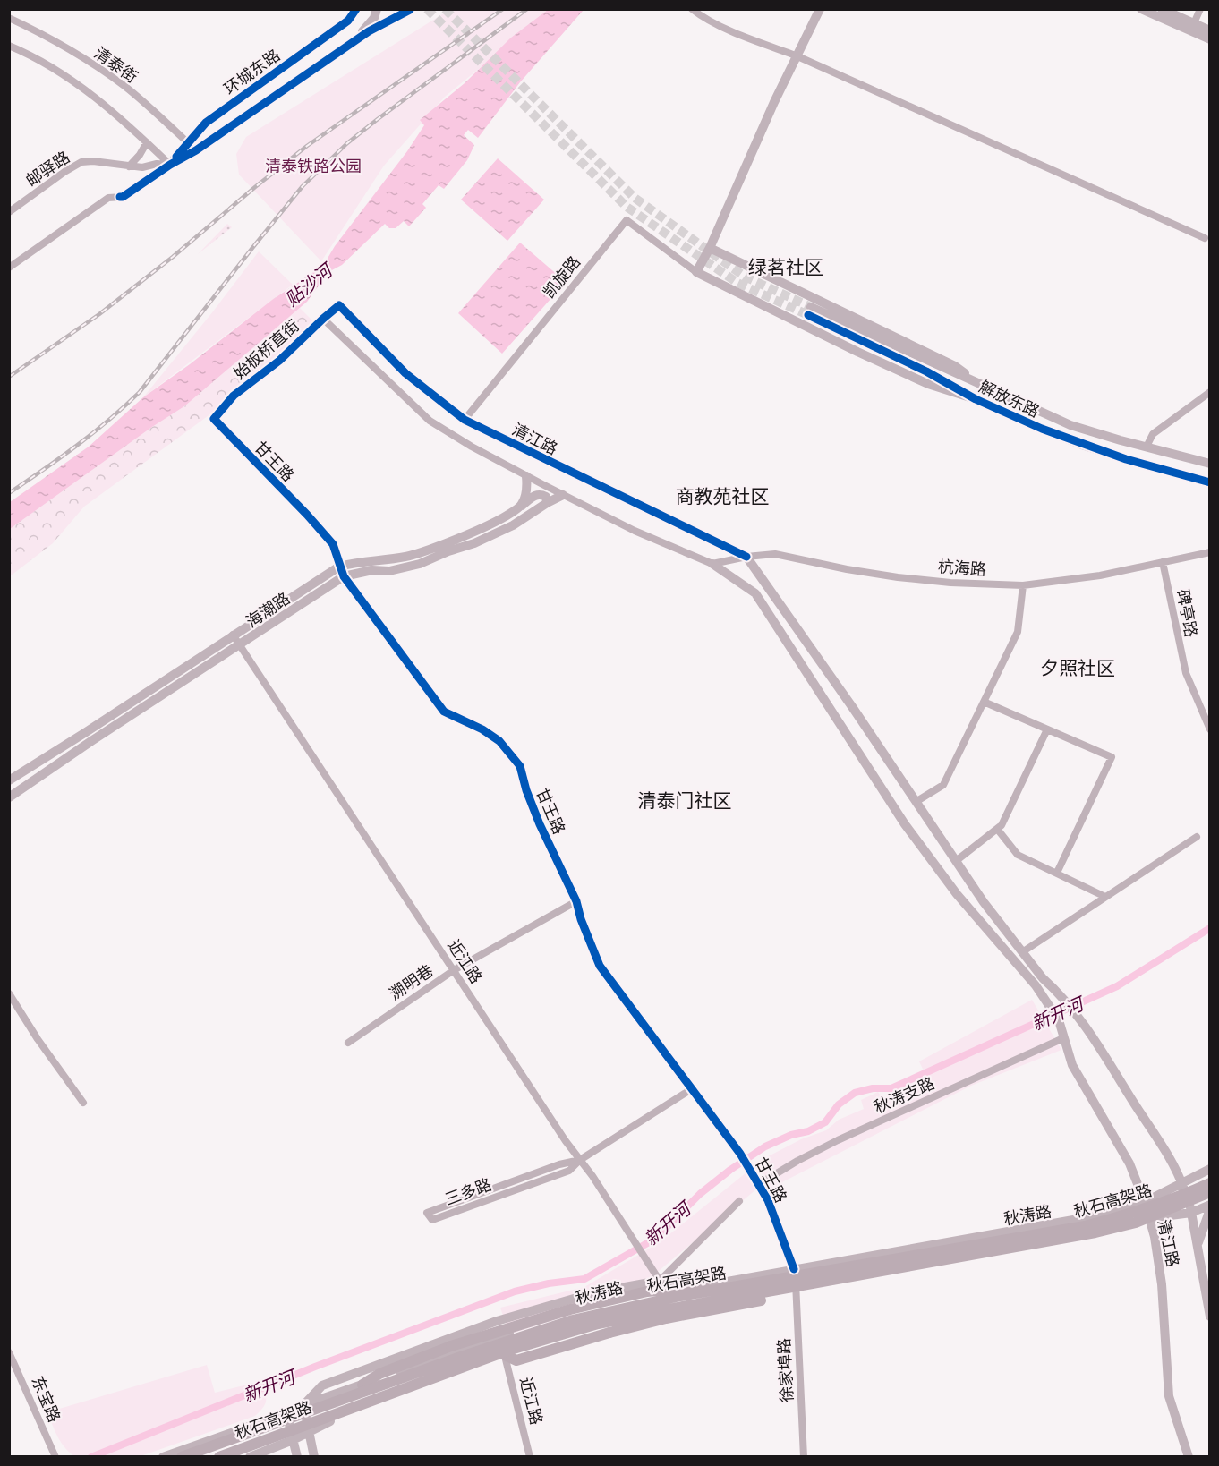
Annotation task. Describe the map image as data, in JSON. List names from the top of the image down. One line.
{"streets":{"highway":["秋石高架路"],"main road":["环城东路","解放东路","清江路","海潮路","秋涛路"],"street":["清泰街","邮驿路","凯旋路","始板桥直街","甘王路","杭海路","碑亭路","近江路","溯明巷","秋涛支路","三多路","徐家埠路","东宝路"]},"crossings":[["清泰街","环城东路"],["环城东路","邮驿路"],["凯旋路","解放东路"],["凯旋路","清江路"],["始板桥直街","清江路"],["始板桥直街","甘王路"],["清江路","杭海路"],["清江路","秋涛支路"],["清江路","秋涛路"],["甘王路","海潮路"],["甘王路","溯明巷"],["甘王路","秋涛支路"],["甘王路","三多路"],["甘王路","秋涛路"],["杭海路","碑亭路"],["海潮路","近江路"],["近江路","溯明巷"],["近江路","三多路"],["近江路","秋涛路"],["秋涛路","徐家埠路"]],"districts":["绿茗社区","商教苑社区","夕照社区","清泰门社区"],"water":["贴沙河","新开河"],"parks":["清泰铁路公园"]}
